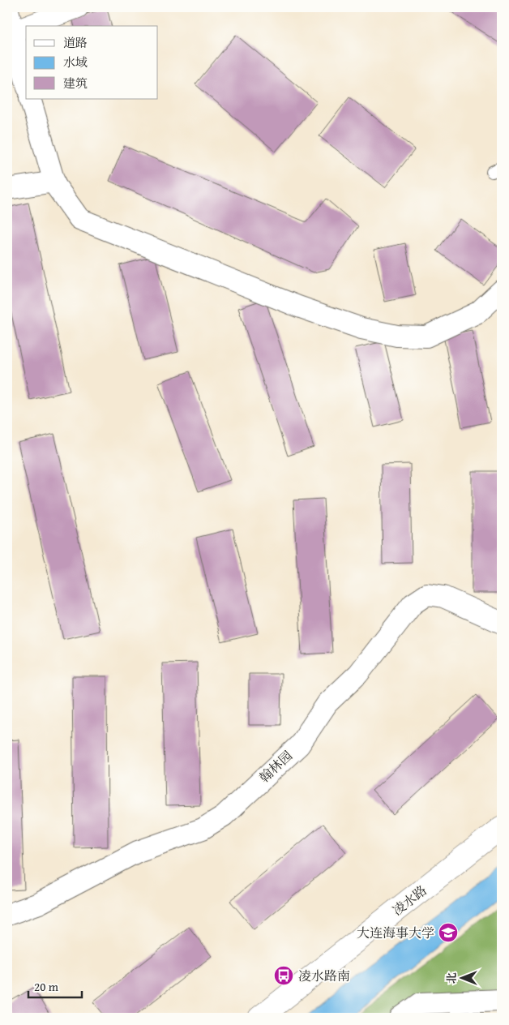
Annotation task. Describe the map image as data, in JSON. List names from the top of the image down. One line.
{"streets":{"main road":["凌水路"],"street":["翰林园"]},"places":{"school or university":["大连海事大学"],"bus stop":["凌水路南"]},"legend":["道路","水域","建筑"],"scale_bar":"20 m","north":"left"}
